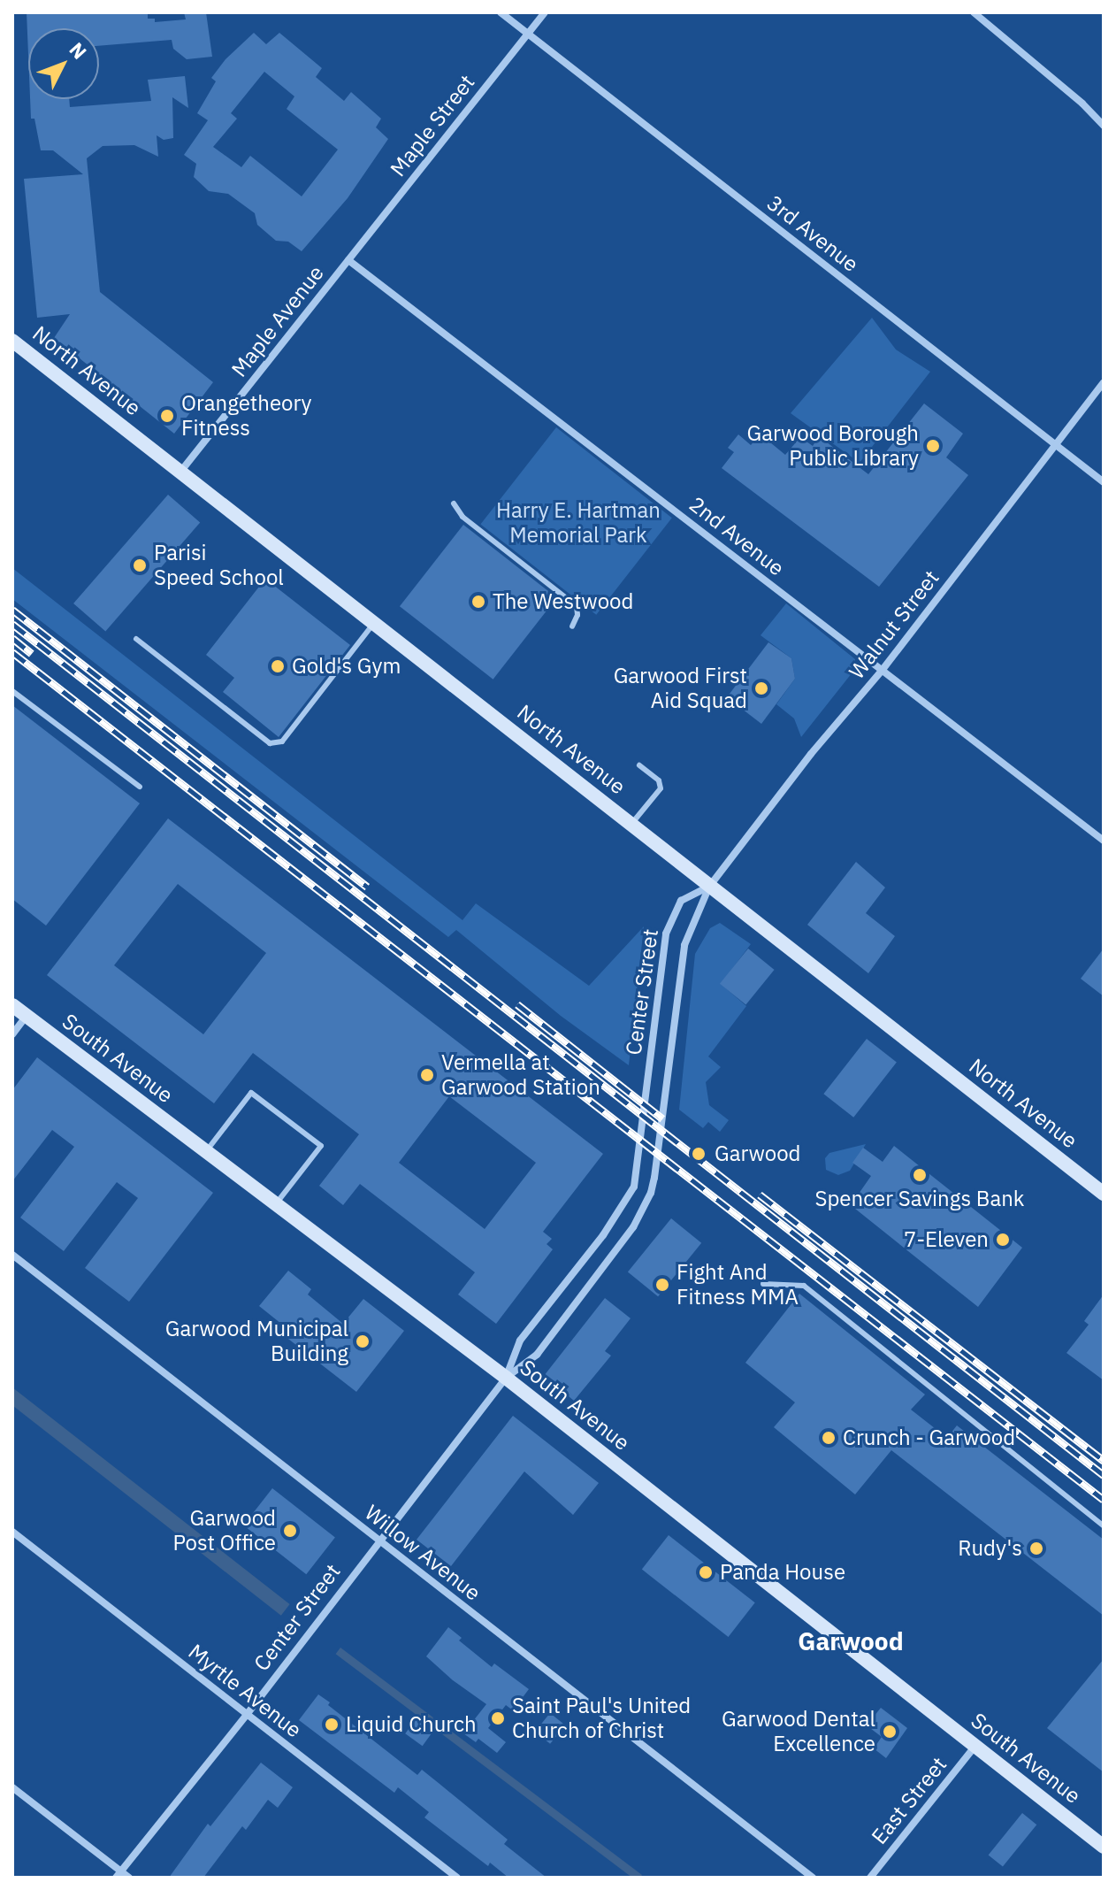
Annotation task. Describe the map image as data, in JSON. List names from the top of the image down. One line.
{"streets":{"main road":["North Avenue","South Avenue"],"street":["Maple Street","3rd Avenue","Maple Avenue","2nd Avenue","Walnut Street","Center Street","Willow Avenue","Myrtle Avenue","East Street"]},"crossings":[["Maple Street","3rd Avenue"],["Maple Street","Maple Avenue"],["Maple Street","2nd Avenue"],["3rd Avenue","Walnut Street"],["Maple Avenue","North Avenue"],["Maple Avenue","2nd Avenue"],["North Avenue","Walnut Street"],["North Avenue","Center Street"],["2nd Avenue","Walnut Street"],["Walnut Street","Center Street"],["Center Street","South Avenue"],["Center Street","Willow Avenue"],["Center Street","Myrtle Avenue"],["South Avenue","East Street"]],"districts":["Garwood"],"parks":["Harry E. Hartman Memorial Park"],"places":["Orangetheory Fitness","Garwood Borough Public Library","Parisi Speed School","The Westwood","Gold's Gym","Garwood First Aid Squad","Vermella at Garwood Station","Garwood","Spencer Savings Bank","7-Eleven","Fight And Fitness MMA","Garwood Municipal Building","Crunch - Garwood","Garwood Post Office","Rudy's","Panda House","Saint Paul's United Church of Christ","Liquid Church","Garwood Dental Excellence"],"north":"top right"}
